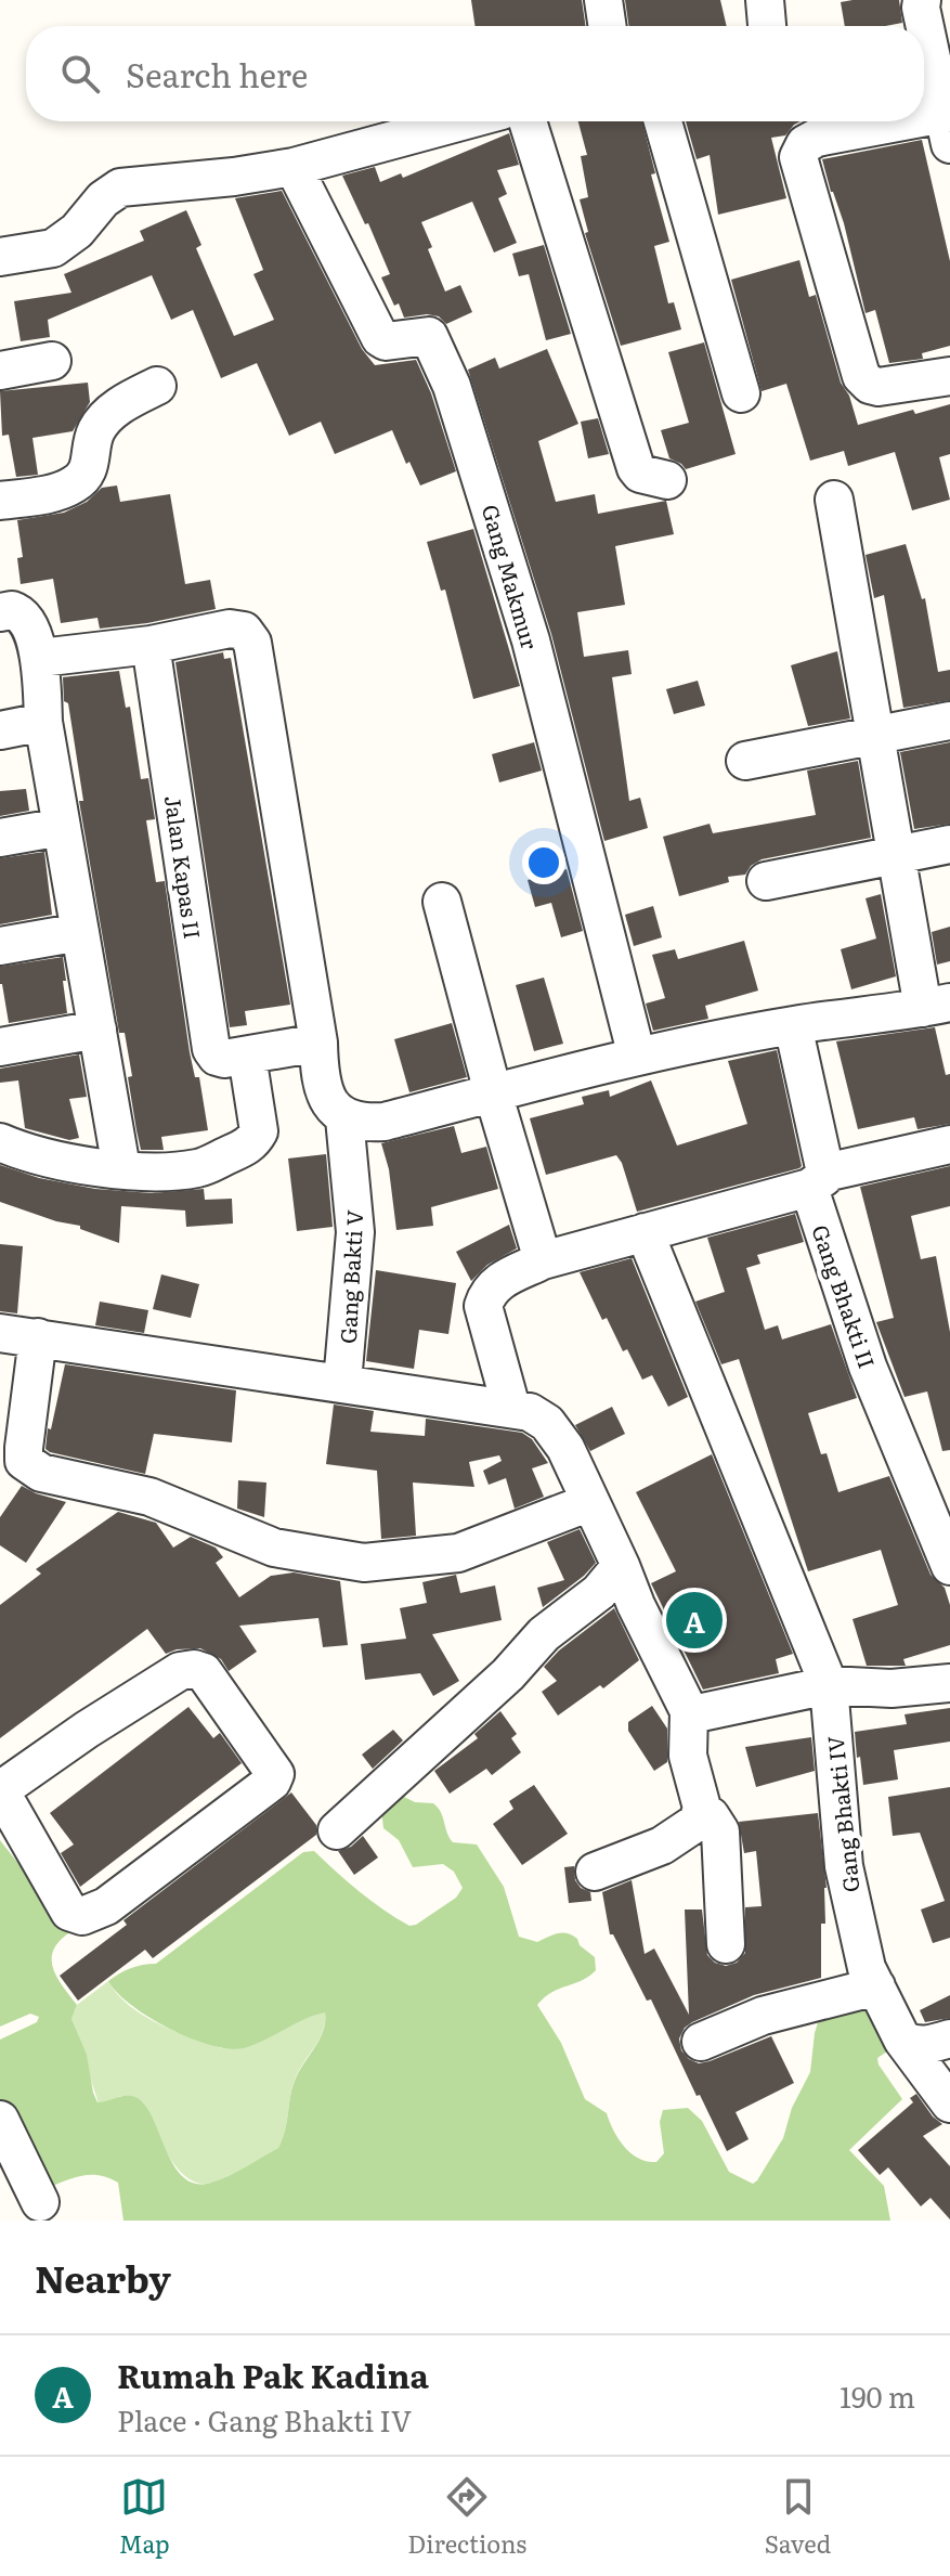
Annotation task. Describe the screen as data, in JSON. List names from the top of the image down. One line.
{"streets":{"street":["Gang Makmur","Jalan Kapas II","Gang Bakti V","Gang Bhakti II","Gang Bhakti IV"]},"page":{"search":"Search here","pins":"A","heading":"Nearby","list":[{"mark":"A","name":"Rumah Pak Kadina","note":"Place · Gang Bhakti IV","value":"190 m"}],"nav":["Map","Directions","Saved"]}}
